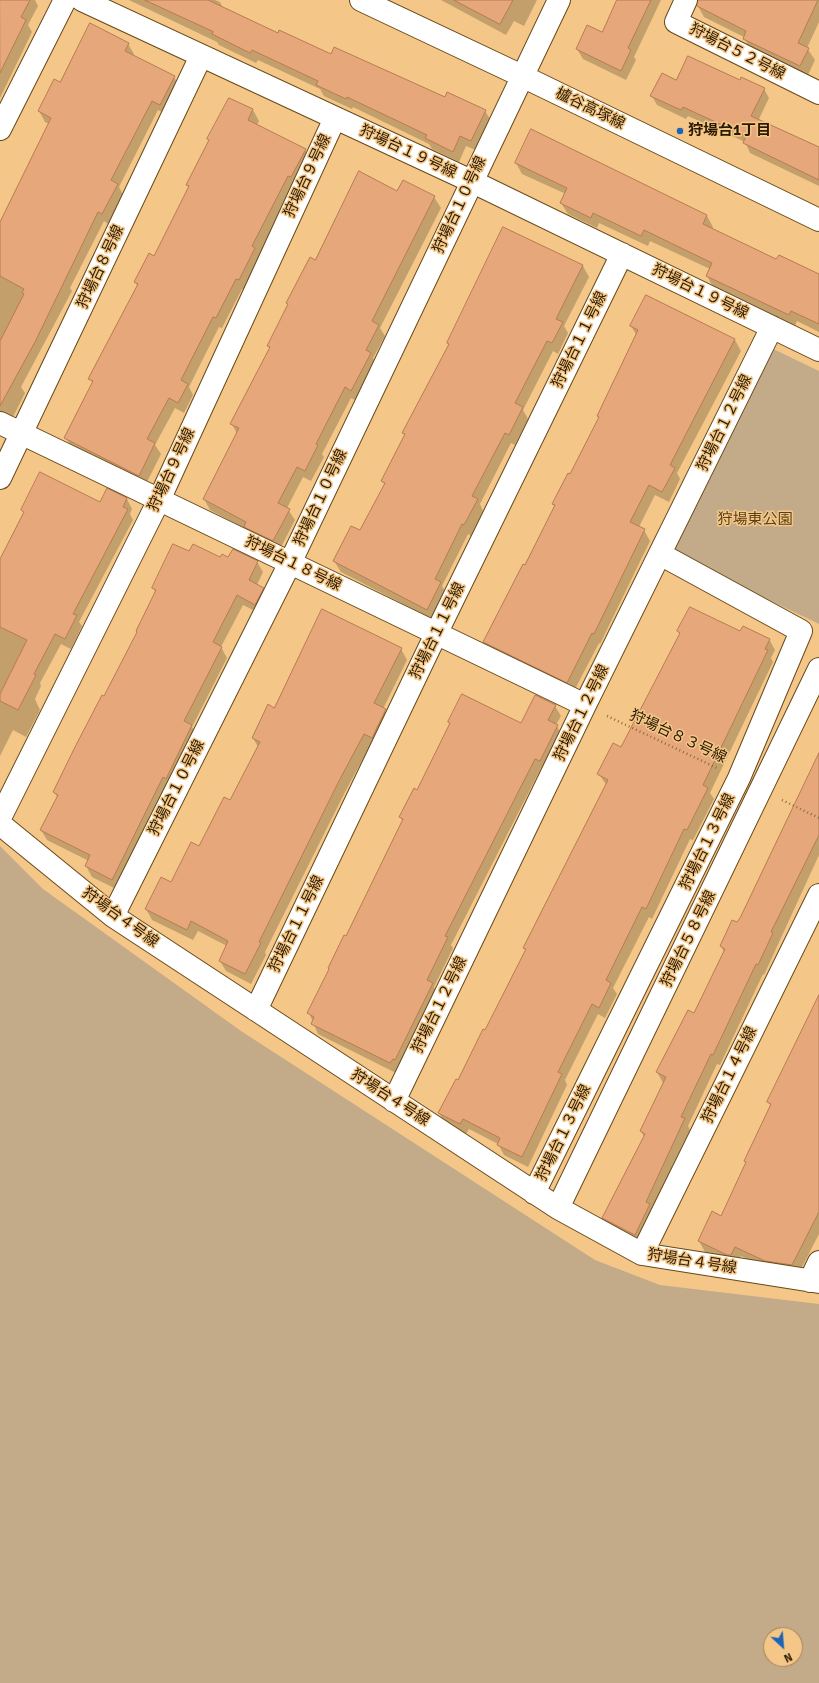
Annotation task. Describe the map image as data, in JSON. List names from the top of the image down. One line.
{"streets":{"street":["狩場台５２号線","櫨谷高塚線","狩場台１９号線","狩場台９号線","狩場台１０号線","狩場台８号線","狩場台１１号線","狩場台１２号線","狩場台１８号線","狩場台１３号線","狩場台４号線","狩場台５８号線","狩場台１４号線"],"path":["狩場台８３号線"]},"crossings":[["櫨谷高塚線","狩場台１０号線"],["狩場台１９号線","狩場台９号線"],["狩場台１９号線","狩場台１０号線"],["狩場台１９号線","狩場台８号線"],["狩場台１９号線","狩場台１１号線"],["狩場台１９号線","狩場台１２号線"],["狩場台９号線","狩場台１８号線"],["狩場台１０号線","狩場台１８号線"],["狩場台１０号線","狩場台４号線"],["狩場台８号線","狩場台１８号線"],["狩場台１１号線","狩場台１８号線"],["狩場台１１号線","狩場台４号線"],["狩場台１２号線","狩場台１８号線"],["狩場台１２号線","狩場台８３号線"],["狩場台１２号線","狩場台１３号線"],["狩場台１２号線","狩場台４号線"],["狩場台１８号線","狩場台８３号線"],["狩場台８３号線","狩場台１３号線"],["狩場台１３号線","狩場台４号線"],["狩場台４号線","狩場台５８号線"],["狩場台４号線","狩場台１４号線"]],"parks":["狩場東公園"],"places":["狩場台1丁目"],"north":"bottom right"}
